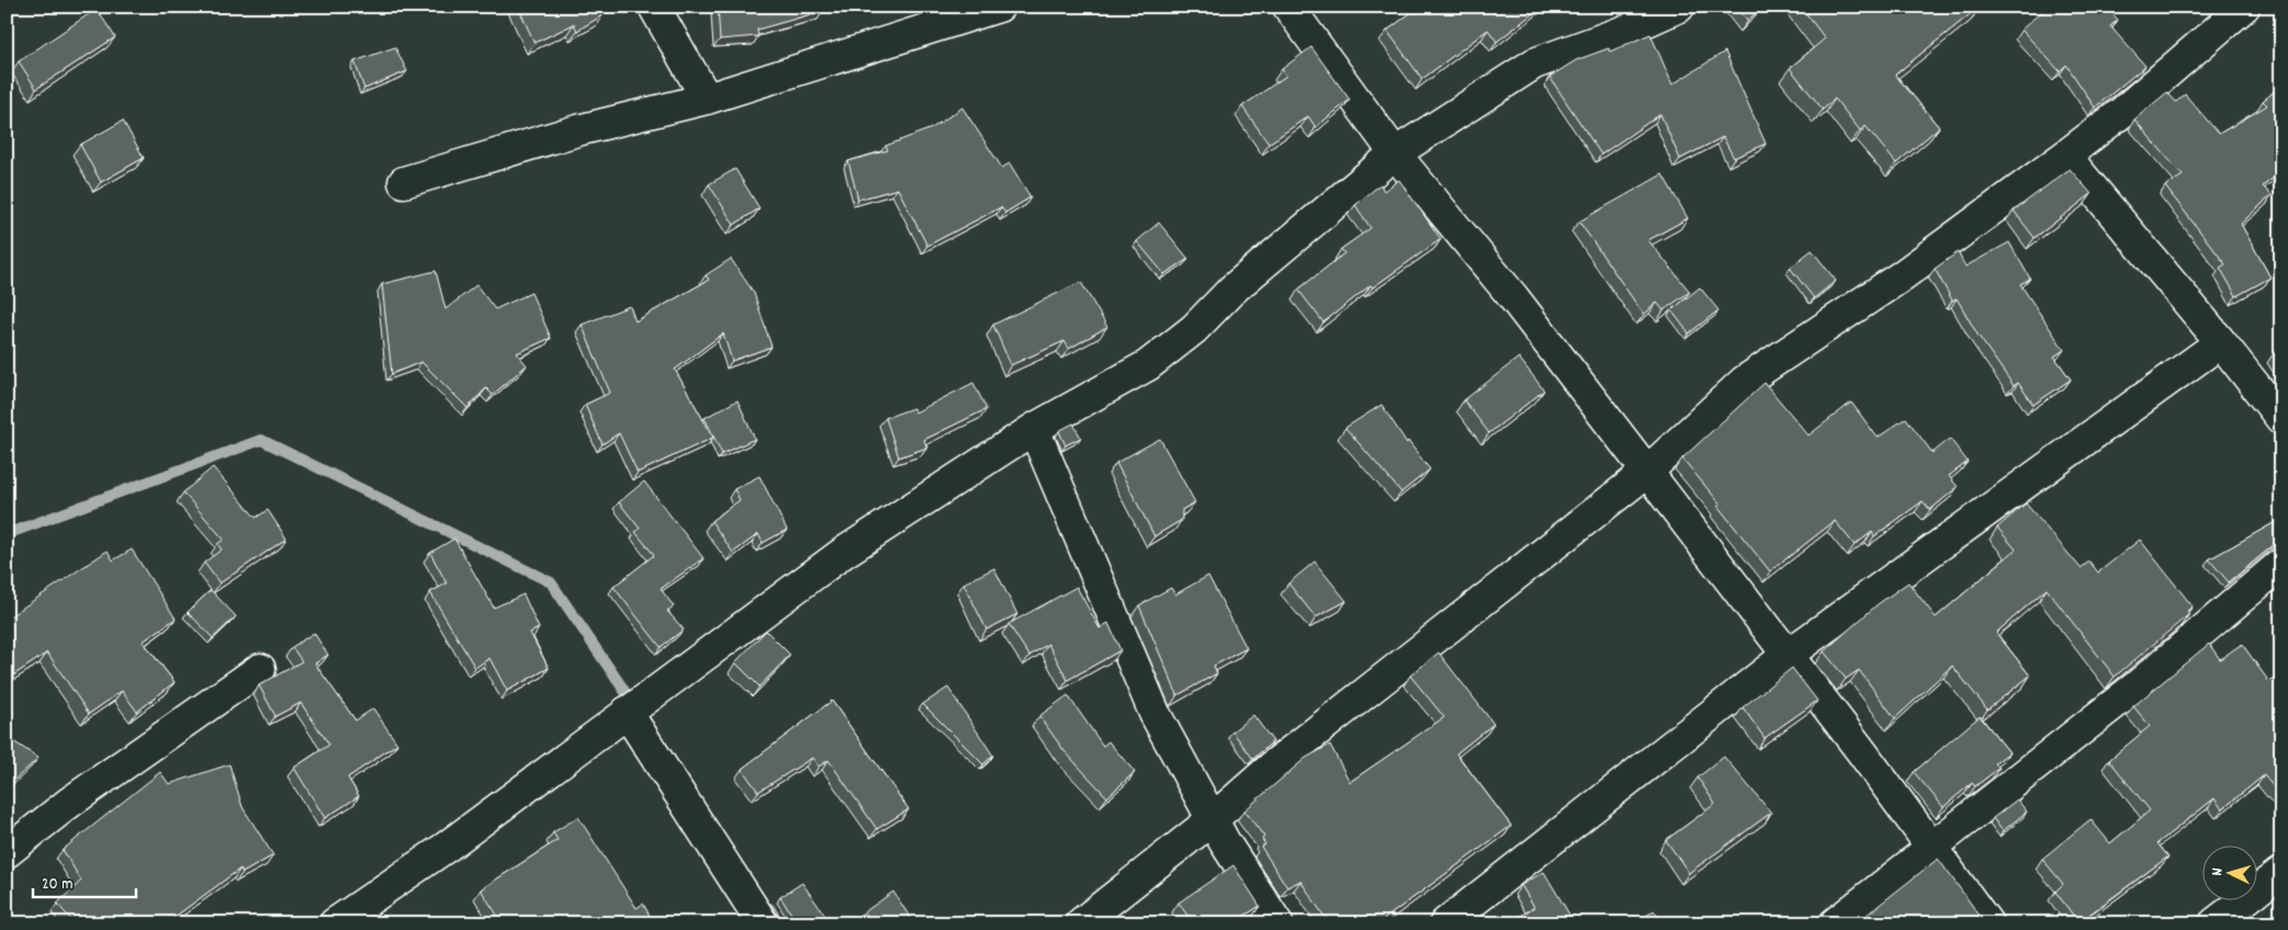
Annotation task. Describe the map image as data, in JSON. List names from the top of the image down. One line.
{"scale_bar":"20 m","north":"left"}
